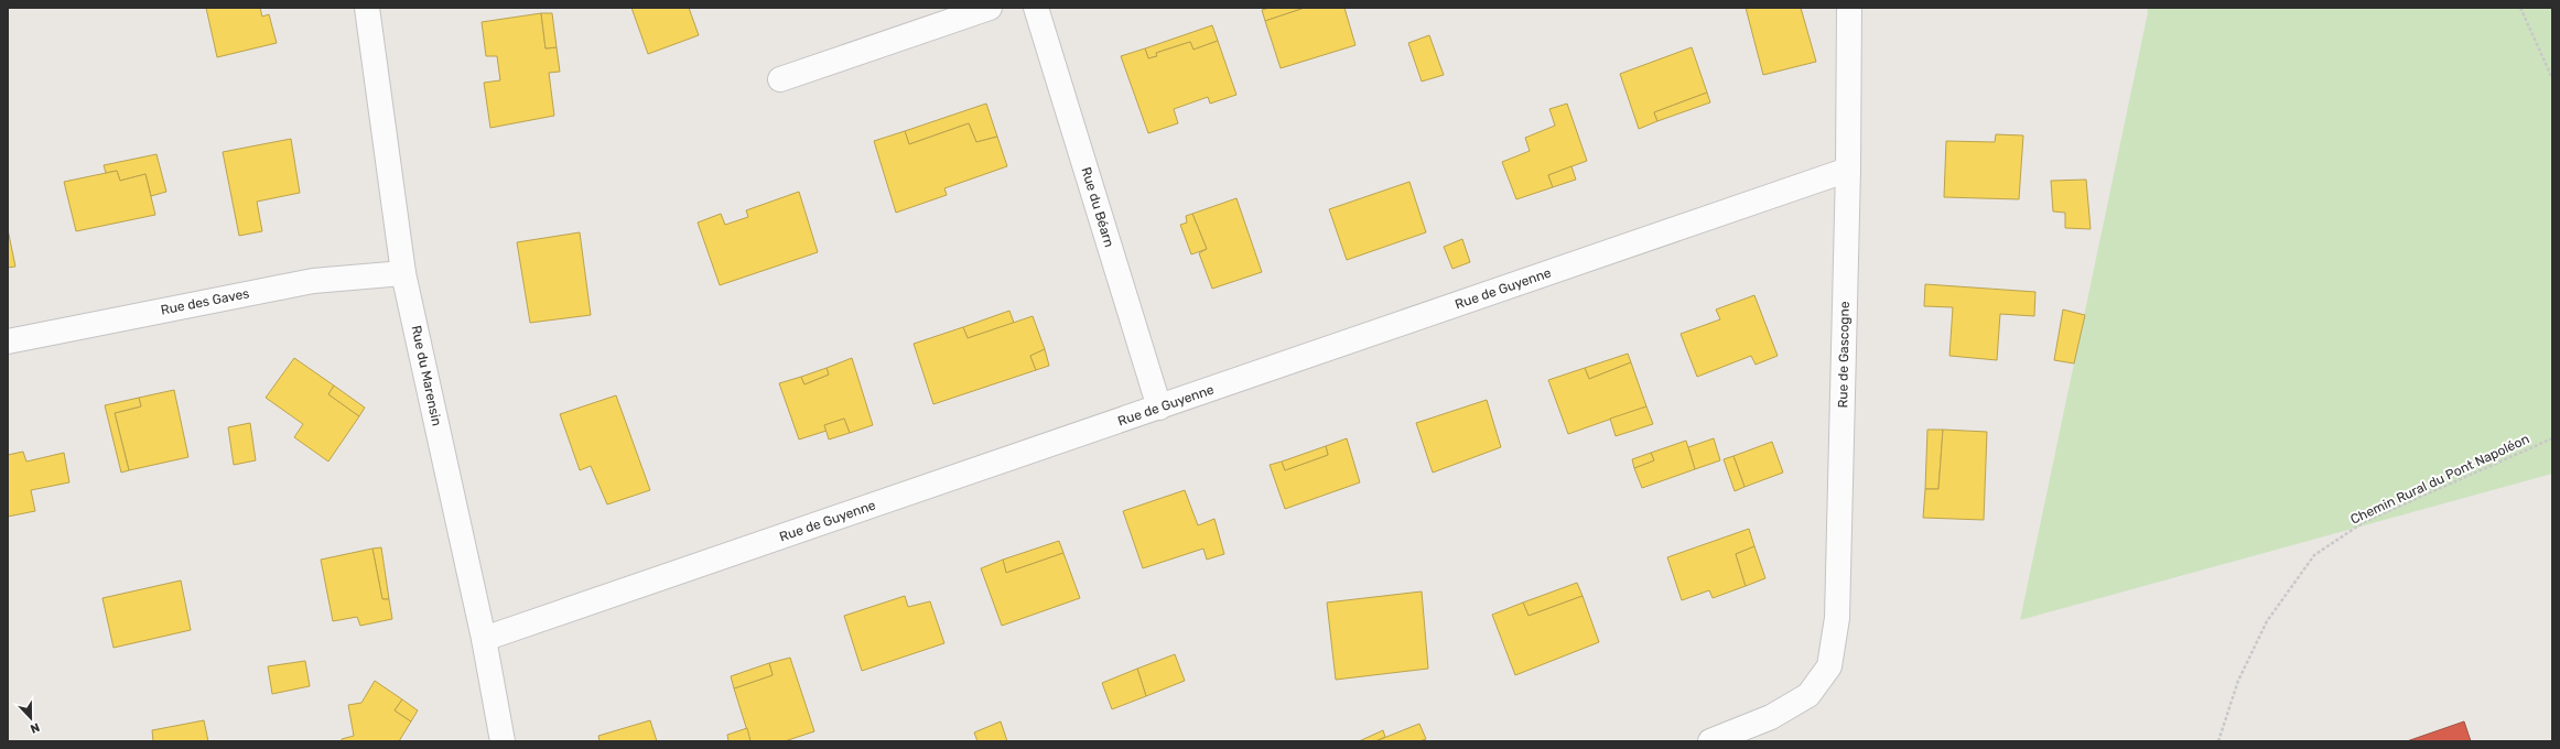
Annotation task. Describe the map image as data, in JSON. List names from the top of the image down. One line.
{"streets":{"street":["Rue du Béarn","Rue de Guyenne","Rue des Gaves","Rue de Gascogne","Rue du Marensin"],"path":["Chemin Rural du Pont Napoléon"]},"crossings":[["Rue du Béarn","Rue de Guyenne"],["Rue de Guyenne","Rue de Gascogne"],["Rue de Guyenne","Rue du Marensin"],["Rue des Gaves","Rue du Marensin"]],"north":"bottom"}
